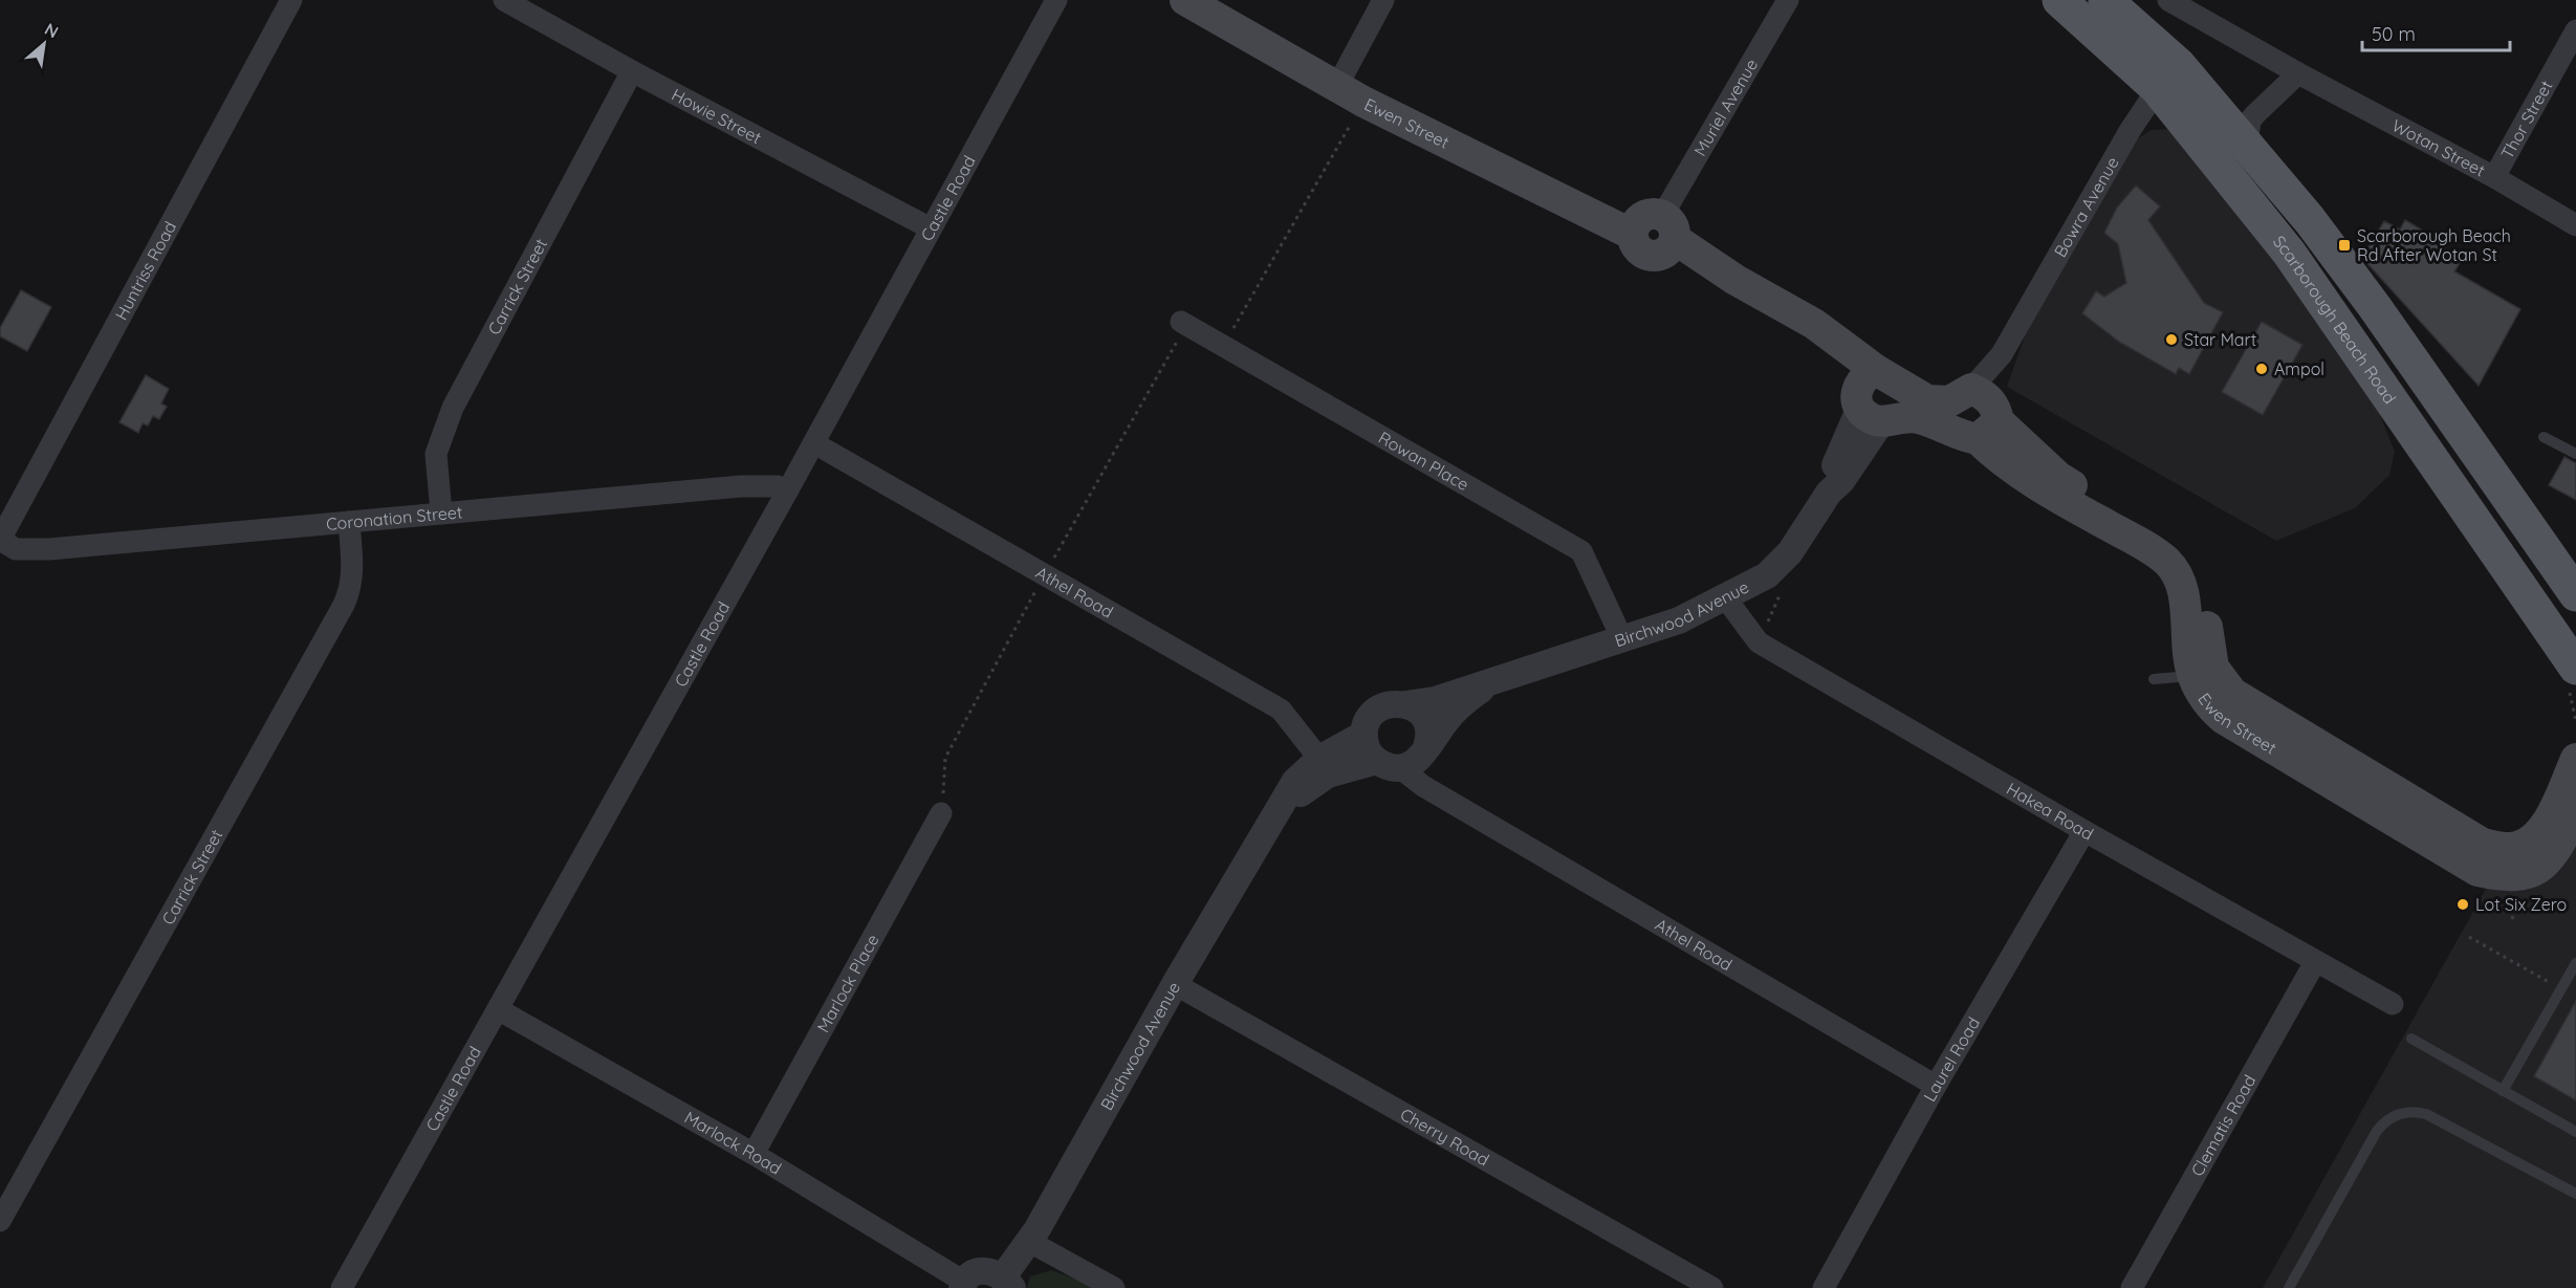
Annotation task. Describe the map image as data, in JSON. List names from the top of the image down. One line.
{"streets":{"main road":["Ewen Street","Scarborough Beach Road"],"street":["Muriel Avenue","Howie Street","Thor Street","Wotan Street","Castle Road","Bowra Avenue","Huntriss Road","Carrick Street","Rowan Place","Coronation Street","Athel Road","Birchwood Avenue","Hakea Road","Marlock Place","Laurel Road","Clematis Road","Cherry Road","Marlock Road"]},"crossings":[["Muriel Avenue","Ewen Street"],["Howie Street","Castle Road"],["Howie Street","Carrick Street"],["Thor Street","Wotan Street"],["Ewen Street","Bowra Avenue"],["Ewen Street","Birchwood Avenue"],["Castle Road","Coronation Street"],["Castle Road","Athel Road"],["Castle Road","Marlock Road"],["Bowra Avenue","Scarborough Beach Road"],["Huntriss Road","Coronation Street"],["Carrick Street","Coronation Street"],["Rowan Place","Birchwood Avenue"],["Athel Road","Birchwood Avenue"],["Athel Road","Laurel Road"],["Birchwood Avenue","Hakea Road"],["Birchwood Avenue","Cherry Road"],["Birchwood Avenue","Marlock Road"],["Hakea Road","Laurel Road"],["Hakea Road","Clematis Road"],["Marlock Place","Marlock Road"]],"places":{"transit":["Scarborough Beach Rd After Wotan St"],"other":["Star Mart","Ampol","Lot Six Zero"]},"scale_bar":"50 m","north":"top right"}
